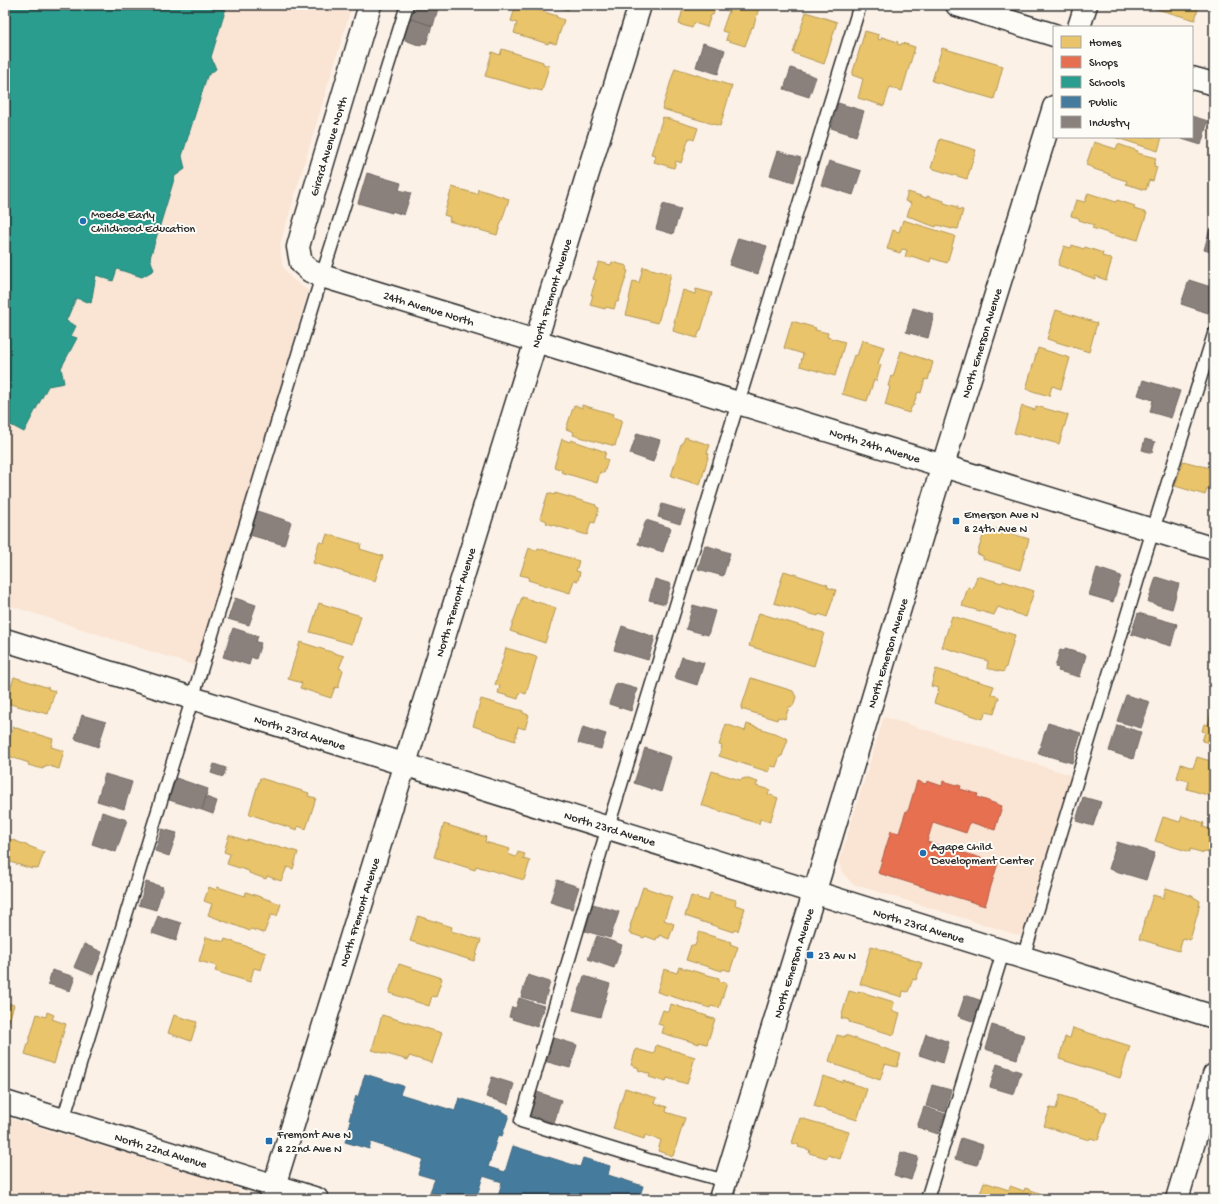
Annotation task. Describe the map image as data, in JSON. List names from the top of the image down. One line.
{"streets":{"street":["Girard Avenue North","North Fremont Avenue","24th Avenue North","North Emerson Avenue","North 24th Avenue","North 23rd Avenue","North 22nd Avenue"]},"crossings":[["Girard Avenue North","24th Avenue North"],["North Fremont Avenue","24th Avenue North"],["North Fremont Avenue","North 24th Avenue"],["North Fremont Avenue","North 23rd Avenue"],["North Fremont Avenue","North 22nd Avenue"],["24th Avenue North","North 24th Avenue"],["North Emerson Avenue","North 24th Avenue"],["North Emerson Avenue","North 23rd Avenue"]],"places":{"other":["Moede Early Childhood Education","Agape Child Development Center"],"transit":["Emerson Ave N & 24th Ave N","23 Av N","Fremont Ave N & 22nd Ave N"]},"legend":["Homes","Shops","Schools","Public","Industry"]}
